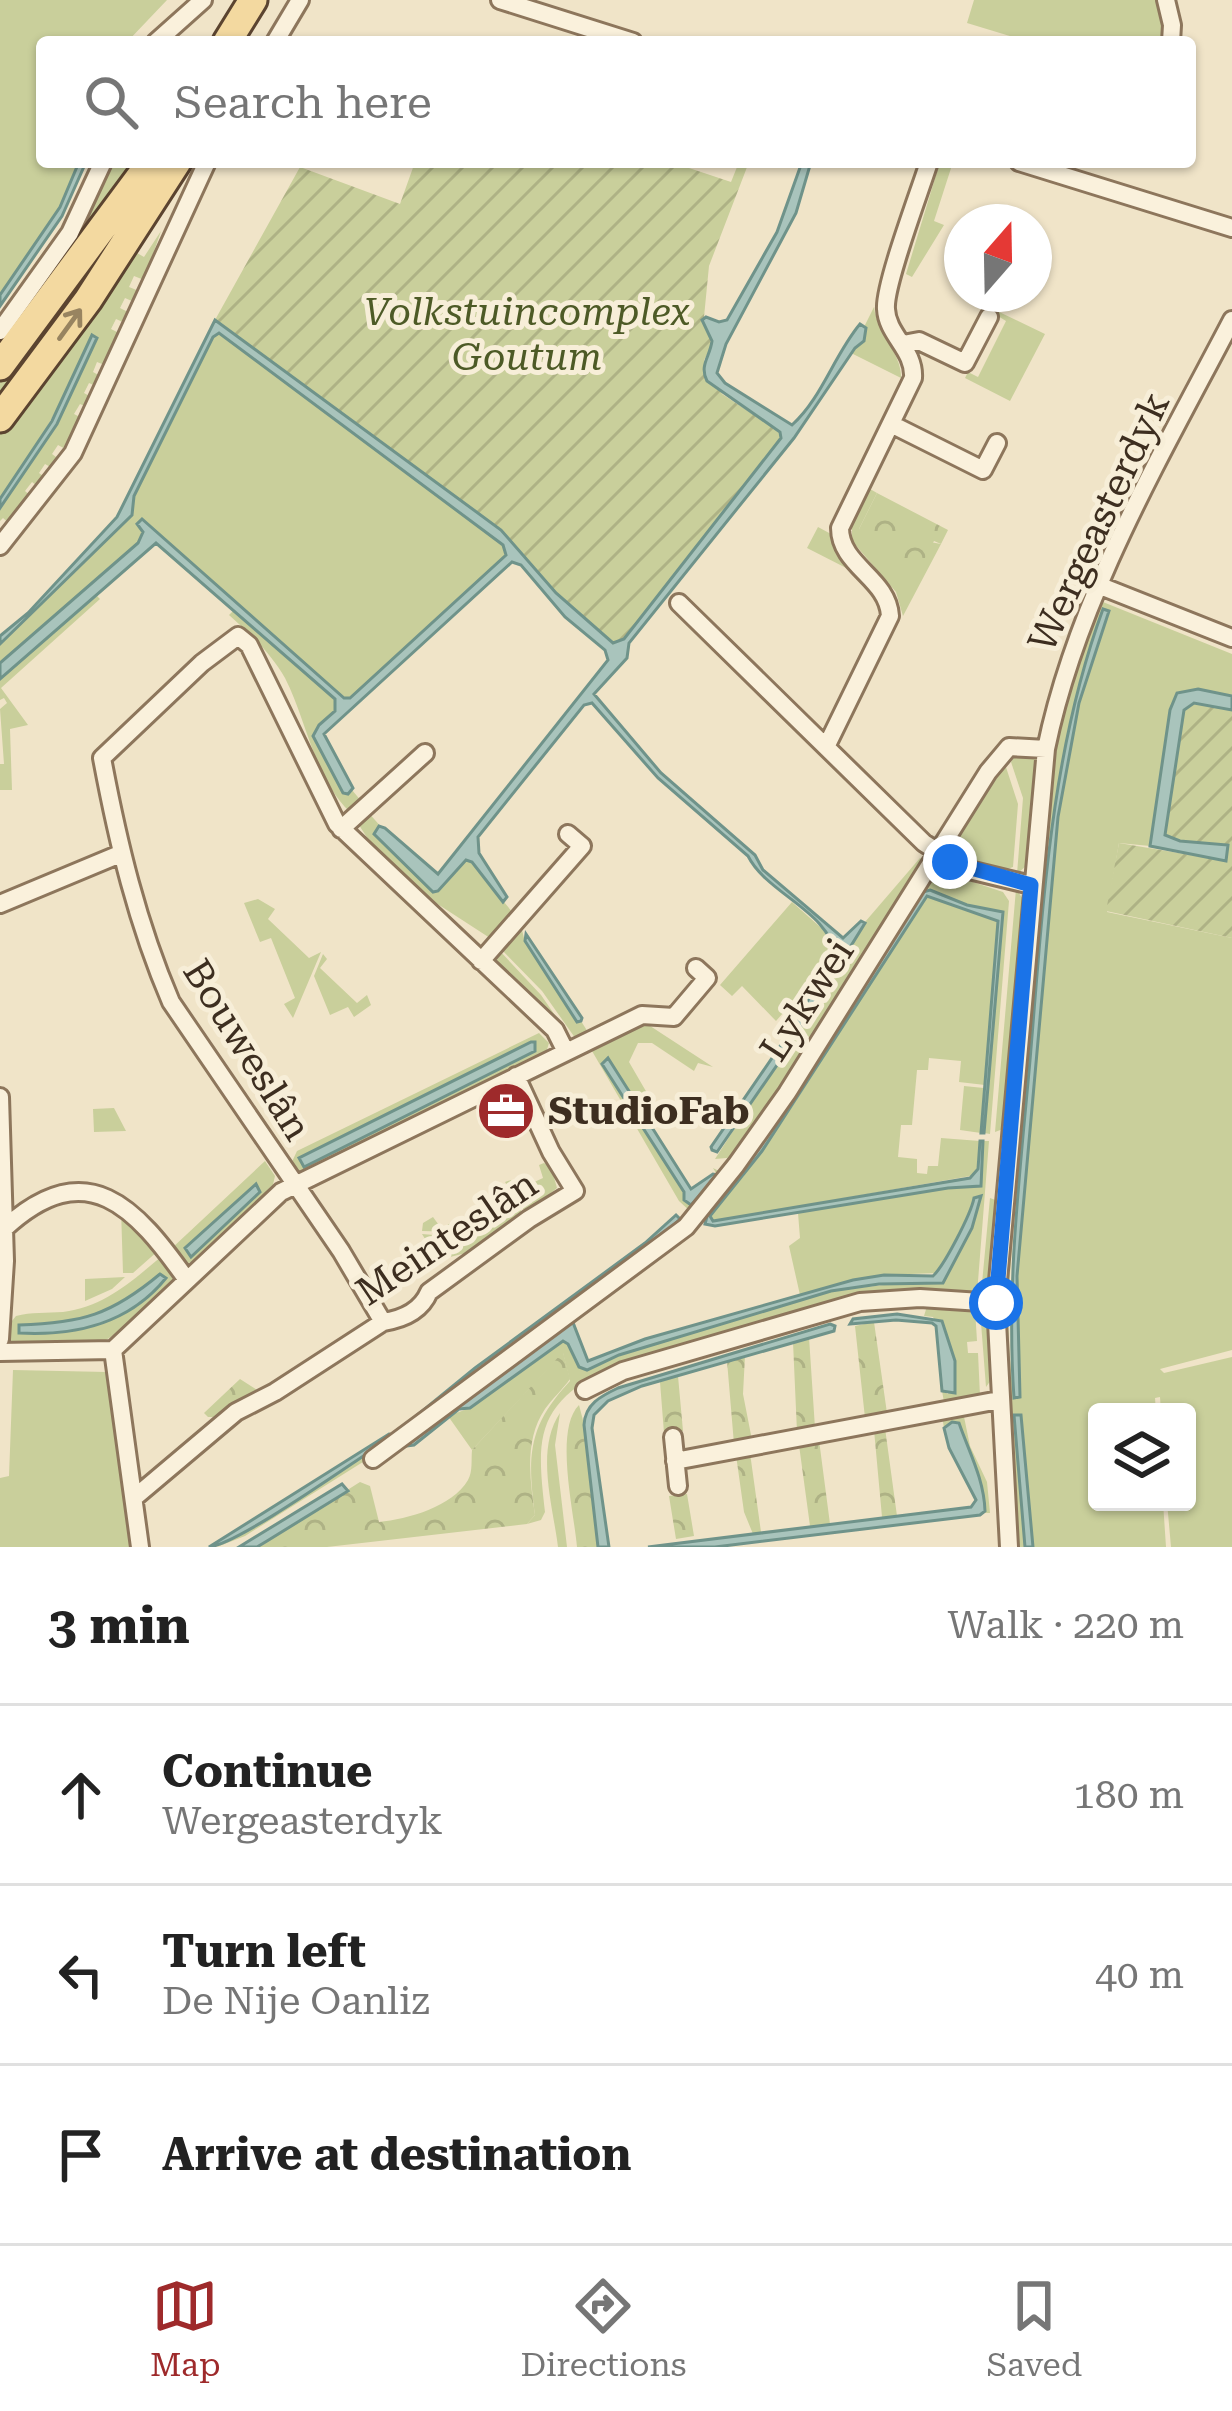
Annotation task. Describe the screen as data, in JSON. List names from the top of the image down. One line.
{"streets":{"street":["Wergeasterdyk","Lykwei","Bouweslân","Meinteslân"]},"crossings":[["Wergeasterdyk","Lykwei"],["Bouweslân","Meinteslân"]],"parks":["Volkstuincomplex Goutum"],"places":{"office":["StudioFab"]},"north":"top","page":{"search":"Search here","heading":["3 min","Walk · 220 m"],"list":[["Continue","Wergeasterdyk","180 m"],["Turn left","De Nije Oanliz","40 m"],"Arrive at destination"],"nav":["Map","Directions","Saved"]}}
